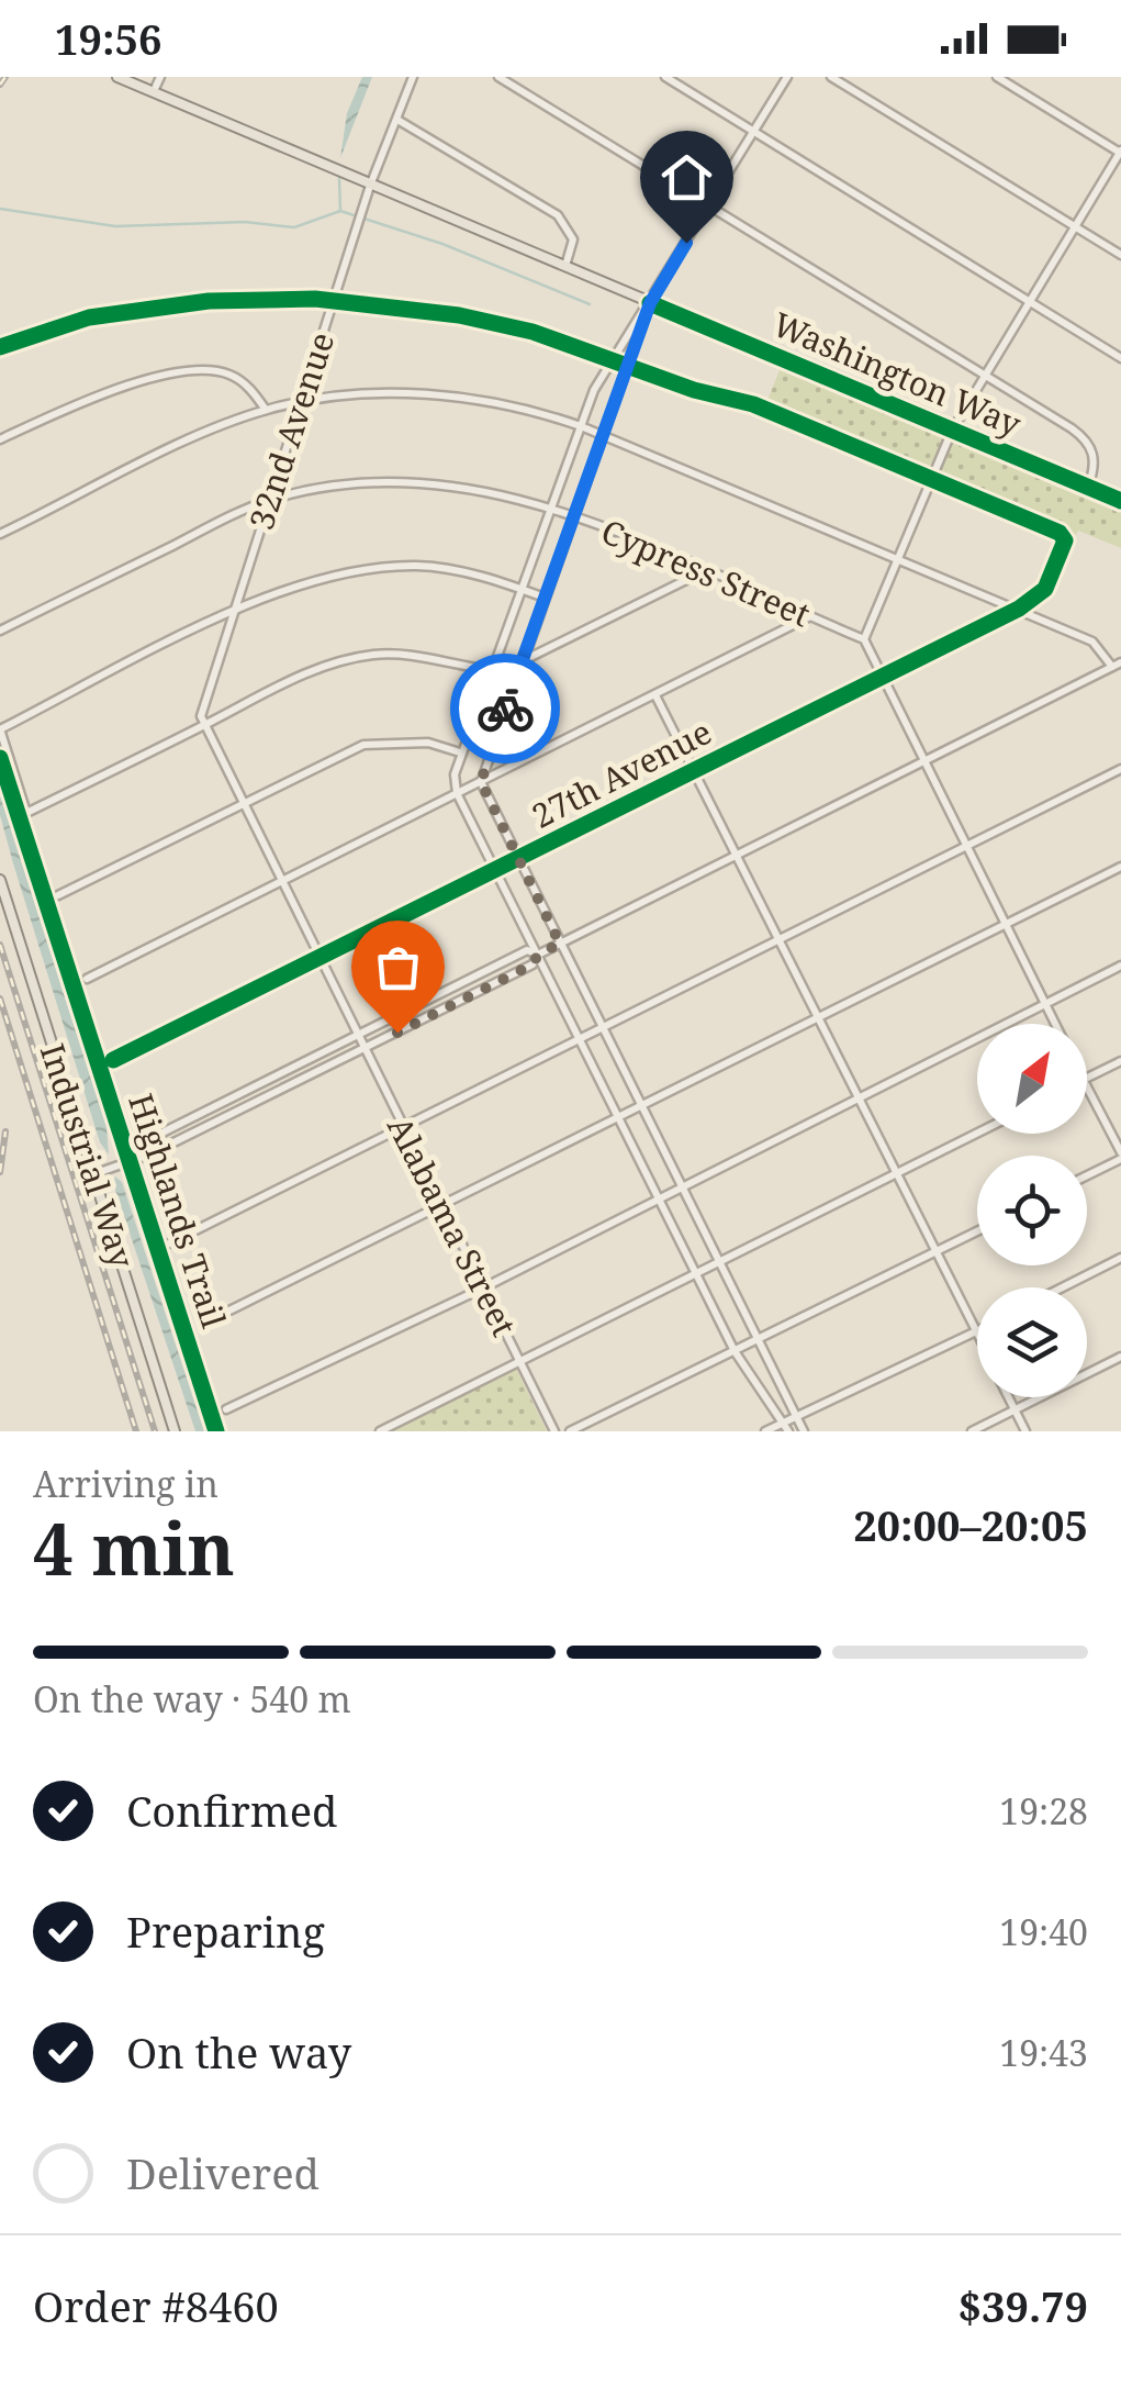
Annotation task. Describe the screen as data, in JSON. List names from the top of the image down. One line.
{"streets":{"main road":["Washington Way","Industrial Way"],"street":["32nd Avenue","Cypress Street","27th Avenue","Alabama Street"],"cycle path":["Highlands Trail"]},"crossings":[["Washington Way","32nd Avenue"],["32nd Avenue","Cypress Street"],["32nd Avenue","Alabama Street"],["27th Avenue","Alabama Street"]],"north":"top right","page":{"status":"19:56","heading":["4 min","Arriving in","20:00–20:05"],"panel":["Order #8460","$39.79"],"bar":"On the way · 540 m","list":[["Confirmed","19:28"],["Preparing","19:40"],["On the way","19:43"],"Delivered"]}}
